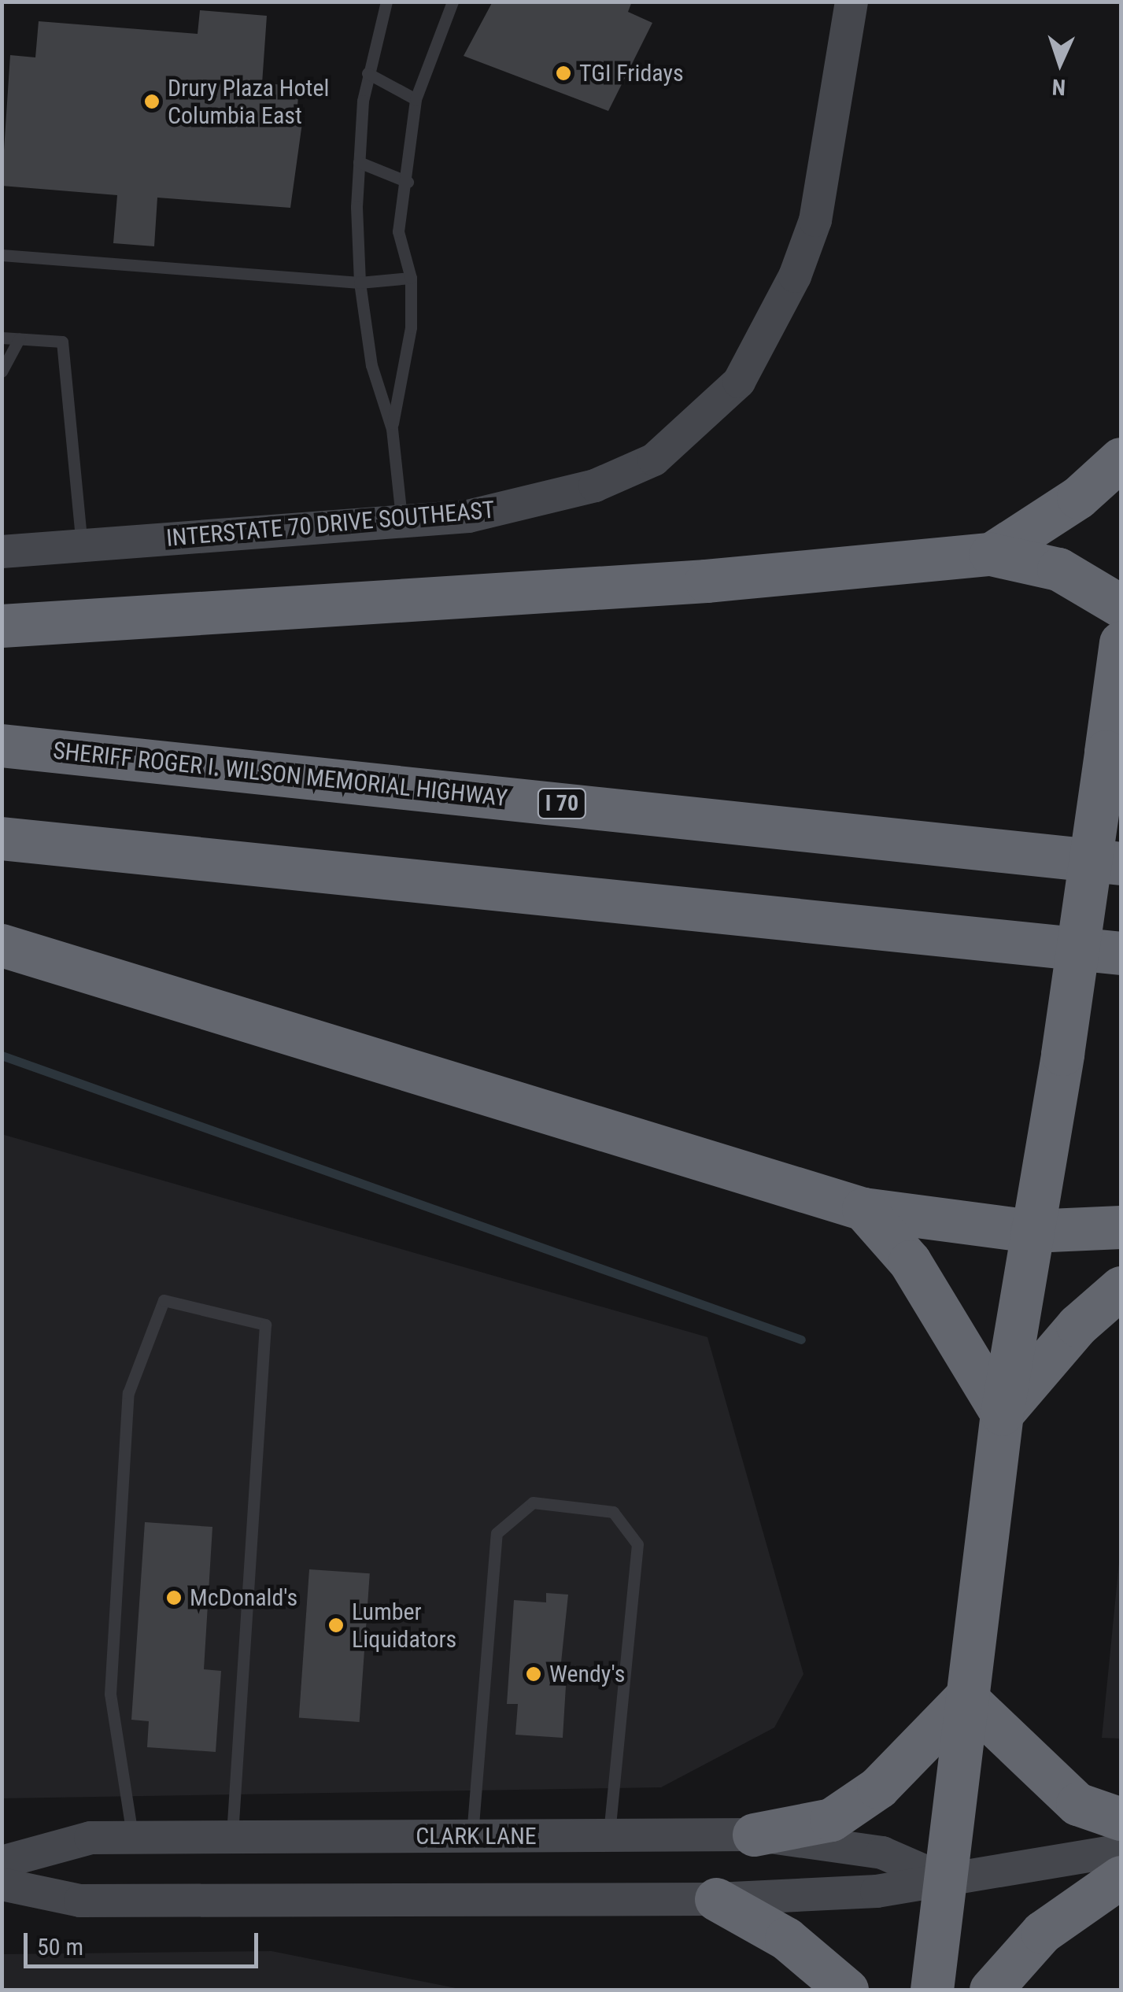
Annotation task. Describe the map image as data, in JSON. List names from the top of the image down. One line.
{"streets":{"highway":["SHERIFF ROGER I. WILSON MEMORIAL HIGHWAY","I 70"],"main road":["INTERSTATE 70 DRIVE SOUTHEAST","CLARK LANE"]},"places":["TGI Fridays","Drury Plaza Hotel Columbia East","McDonald's","Lumber Liquidators","Wendy's"],"scale_bar":"50 m","north":"bottom"}
